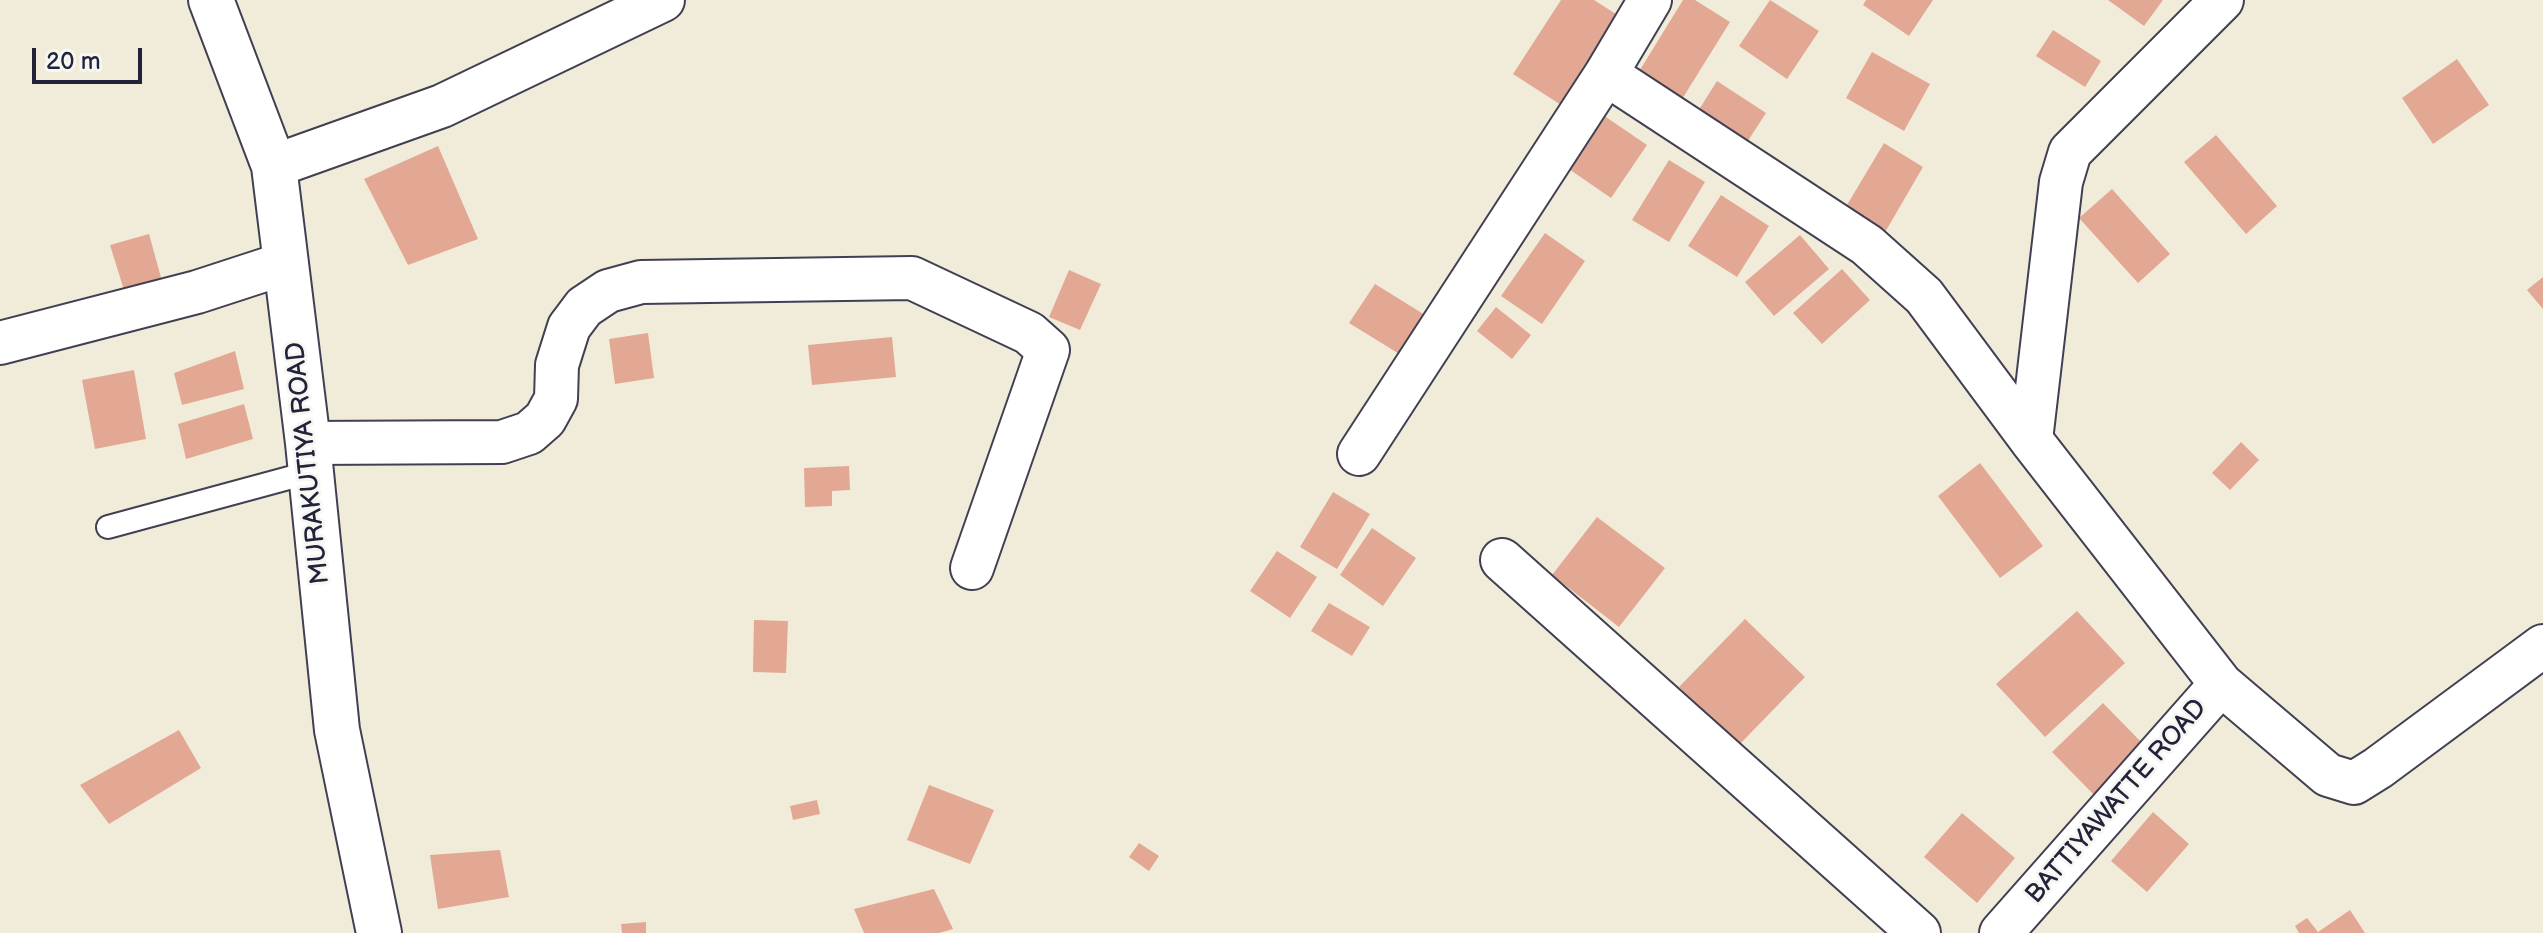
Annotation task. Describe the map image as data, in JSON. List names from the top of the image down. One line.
{"streets":{"street":["MURAKUTIYA ROAD","BATTIYAWATTE ROAD"]},"scale_bar":"20 m"}
